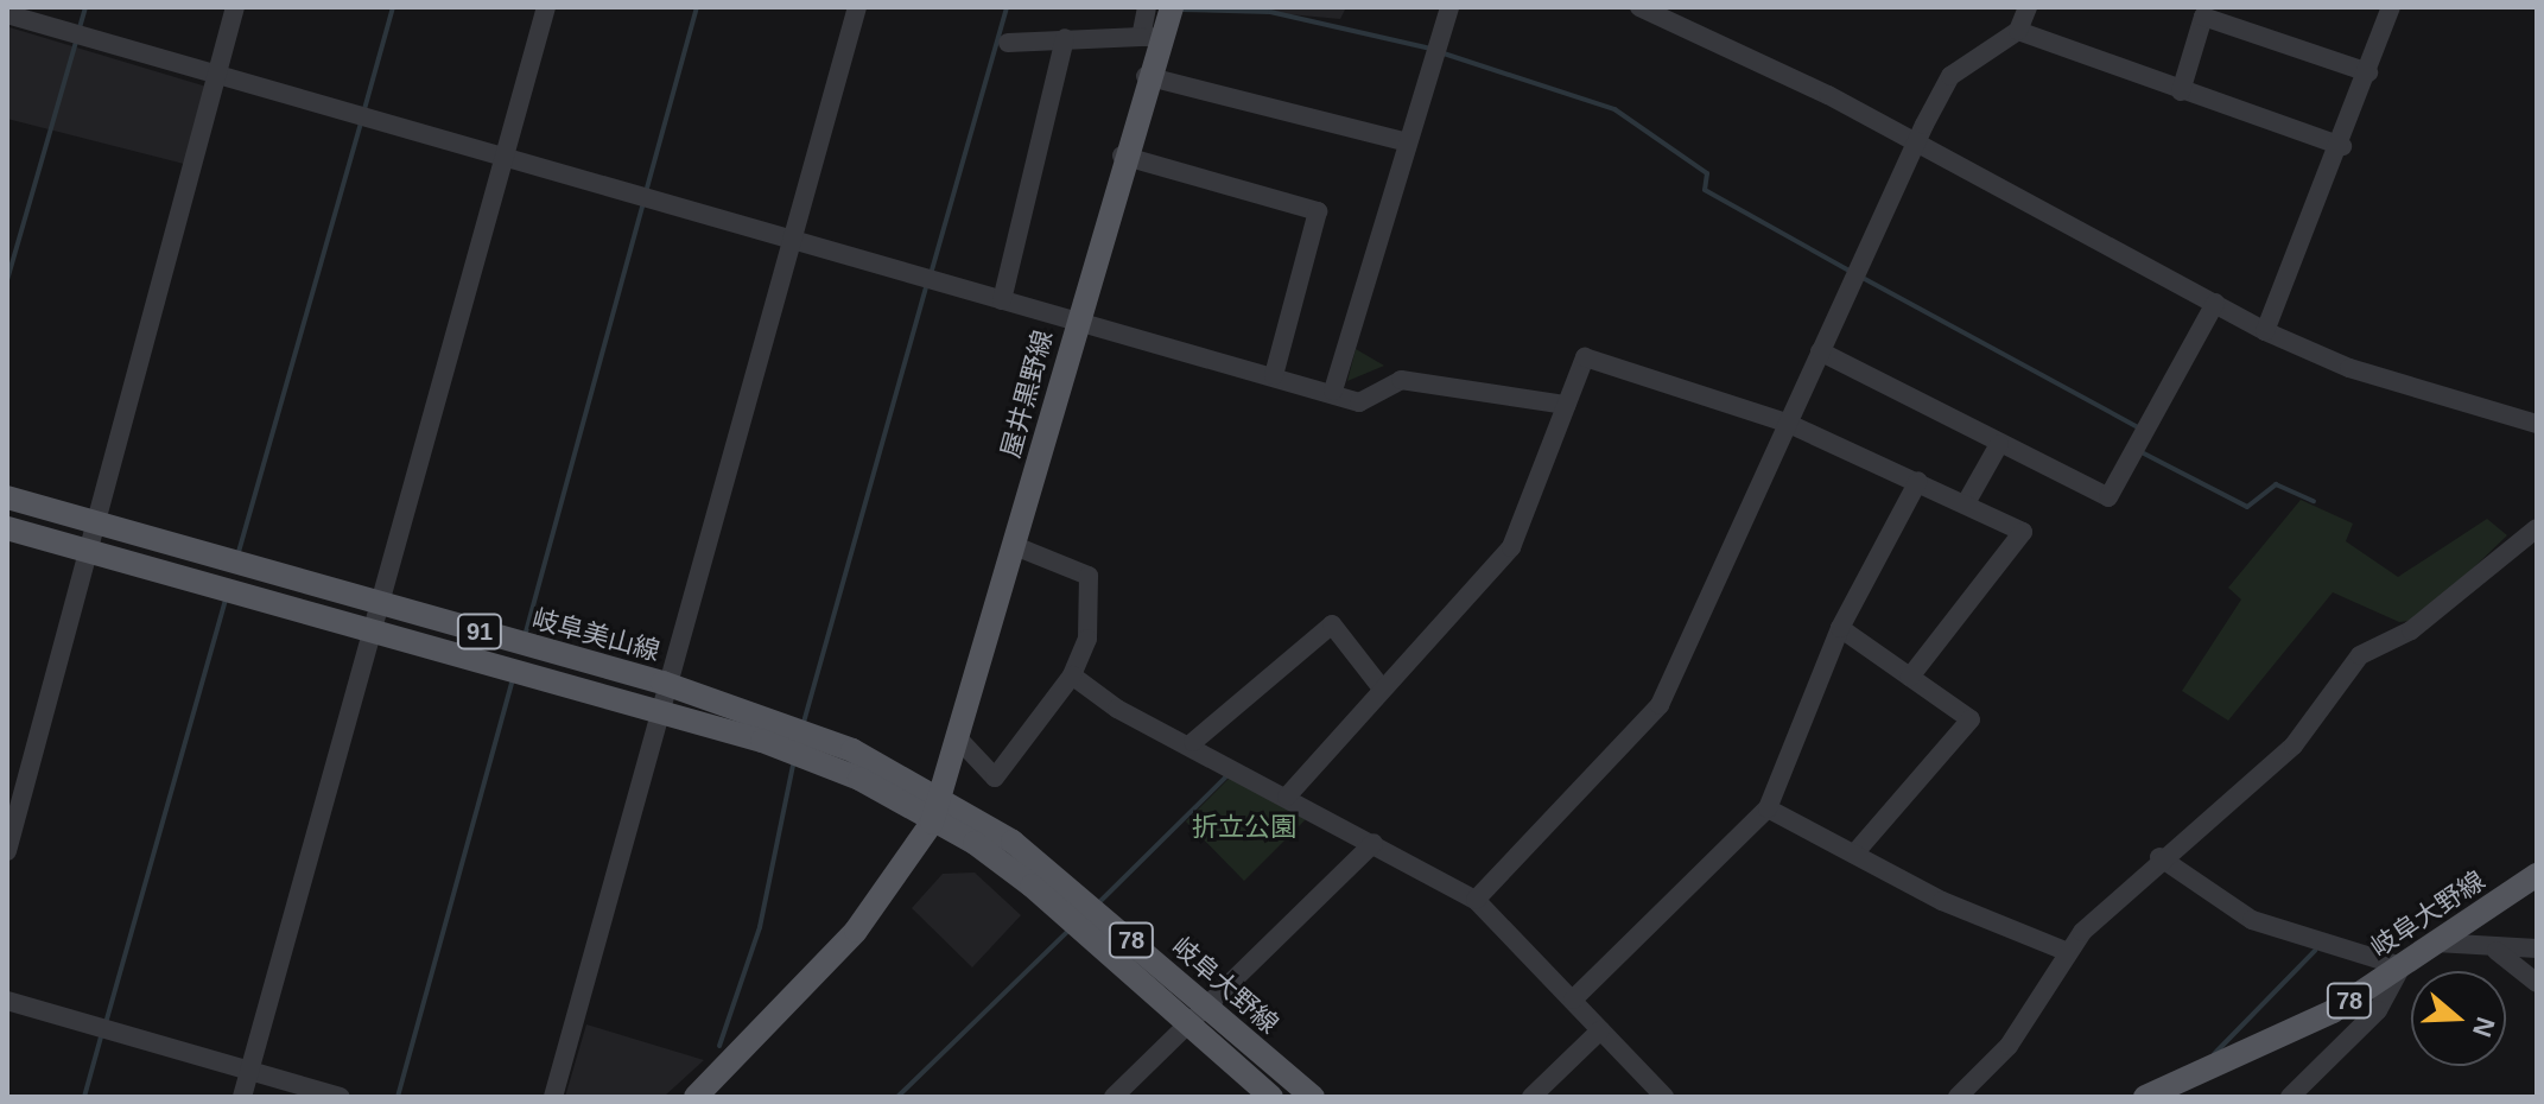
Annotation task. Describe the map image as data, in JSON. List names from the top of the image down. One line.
{"streets":{"main road":["屋井黒野線","91","岐阜美山線","岐阜大野線","78"]},"crossings":[["屋井黒野線","岐阜美山線"],["屋井黒野線","岐阜大野線"],["岐阜美山線","岐阜大野線"]],"parks":["折立公園"],"north":"right"}
